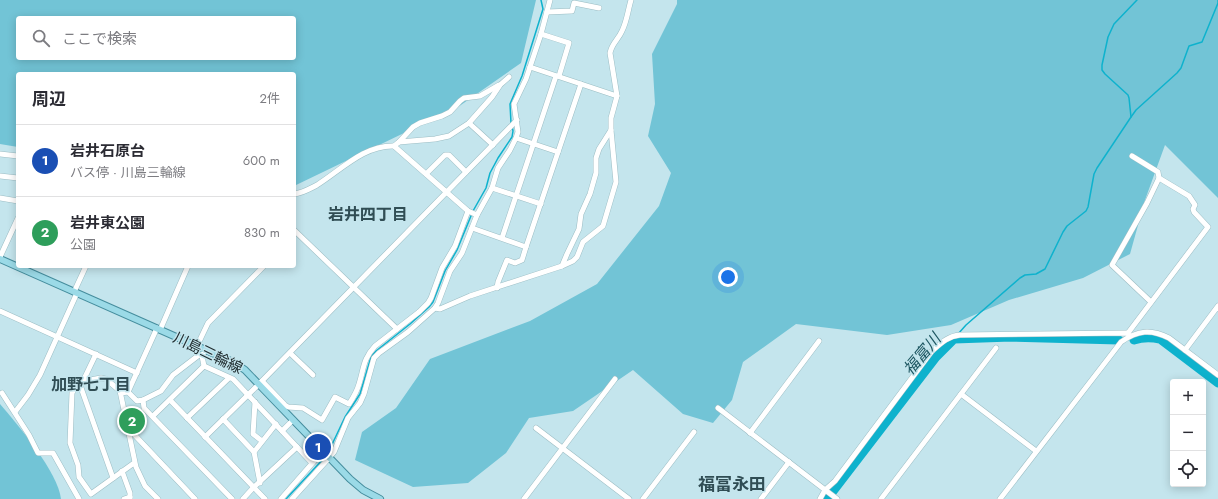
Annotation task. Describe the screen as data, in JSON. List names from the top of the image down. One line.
{"streets":{"main road":["川島三輪線"]},"districts":["岩井四丁目","加野七丁目","福富永田"],"water":["福富川"],"page":{"search":"ここで検索","heading":["周辺","2件"],"list":[{"mark":"1","name":"岩井石原台","note":"バス停 · 川島三輪線","value":"600 m"},{"mark":"2","name":"岩井東公園","note":"公園","value":"830 m"}],"map_buttons":["+","−"],"pins":["2","1"]}}
